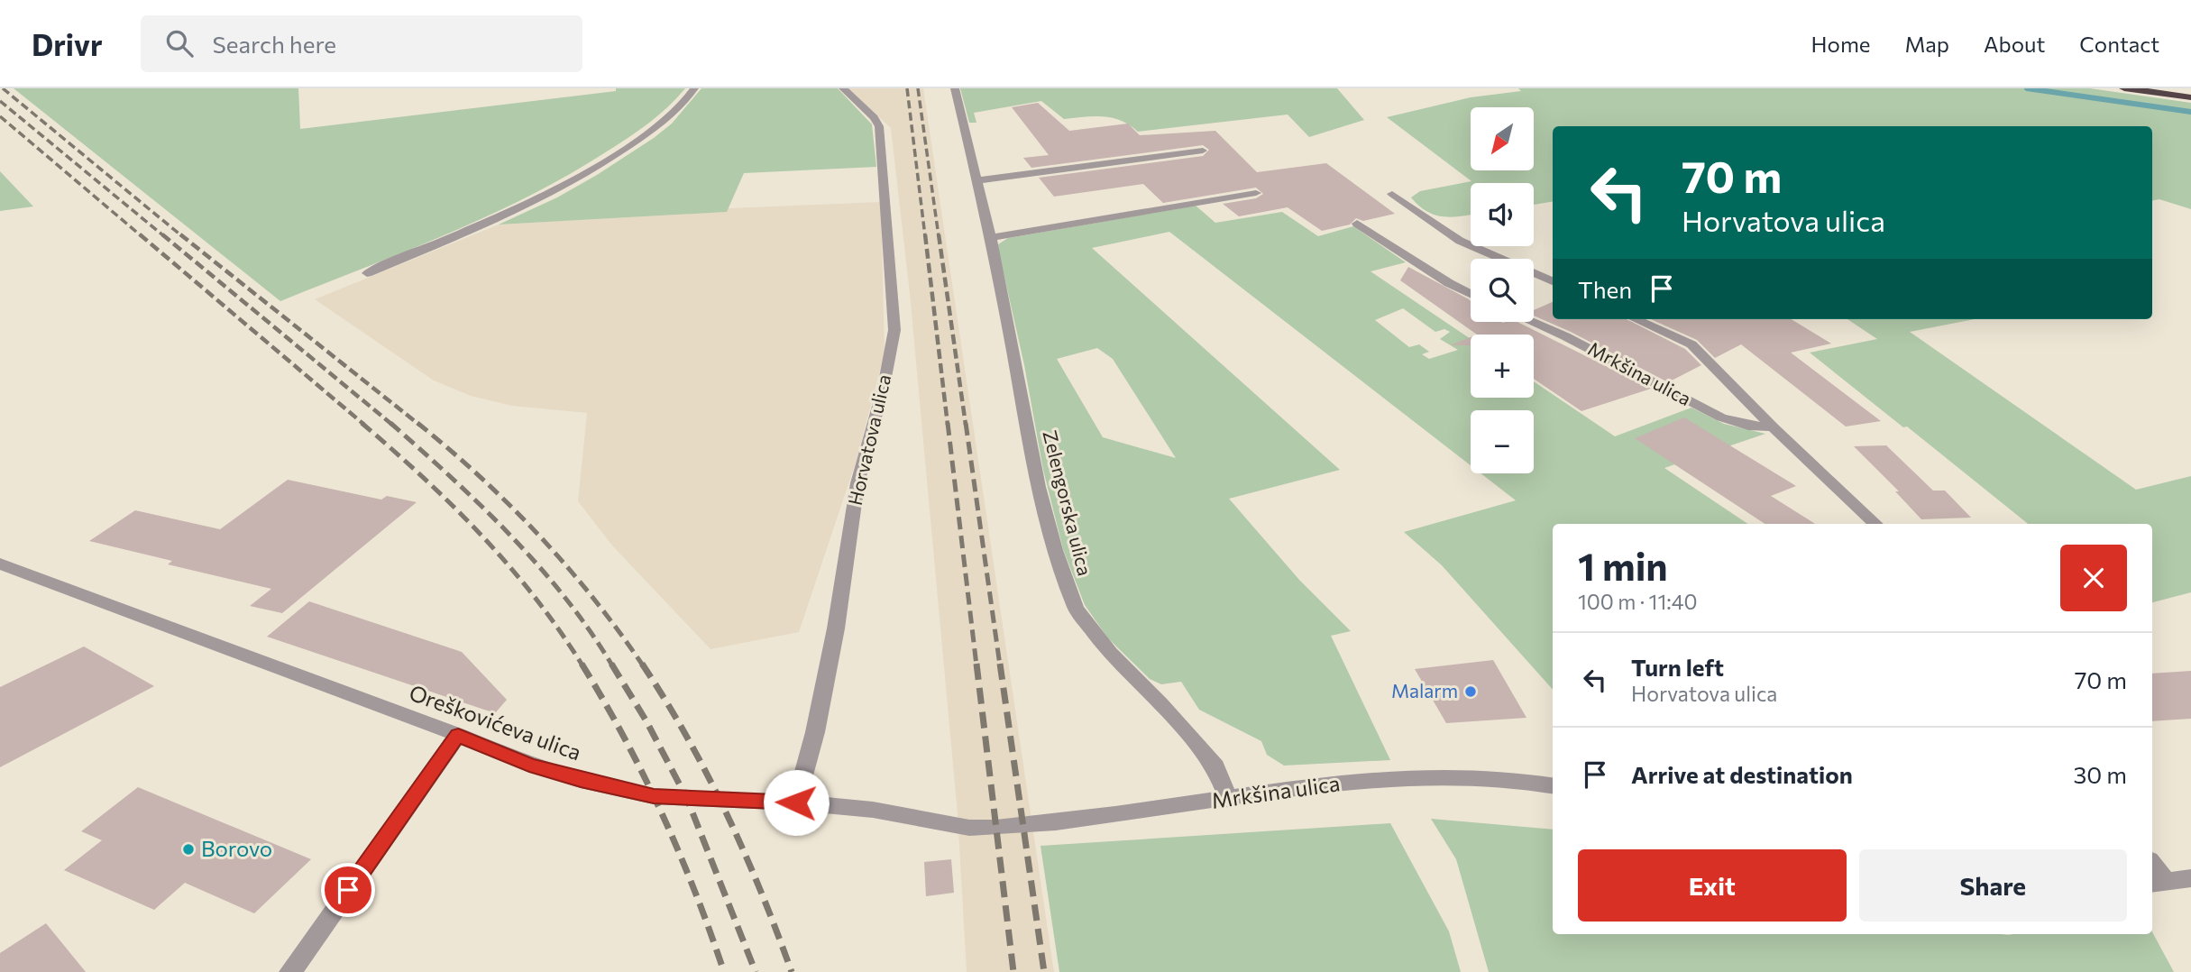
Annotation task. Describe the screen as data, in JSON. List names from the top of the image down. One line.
{"streets":{"street":["Mrkšina ulica","Horvatova ulica","Zelengorska ulica","Oreškovićeva ulica"]},"crossings":[["Mrkšina ulica","Zelengorska ulica"],["Mrkšina ulica","Oreškovićeva ulica"],["Horvatova ulica","Oreškovićeva ulica"]],"places":["Malarm","Borovo"],"north":"bottom left","page":{"header":"Drivr","search":"Search here","nav":["Home","Map","About","Contact"],"map_buttons":["+","−"],"turn":["70 m","Horvatova ulica"],"then":"Then","heading":["1 min","100 m · 11:40"],"list":[{"name":"Turn left","note":"Horvatova ulica","value":"70 m"},{"name":"Arrive at destination","value":"30 m"}],"buttons":["Exit","Share"]}}
